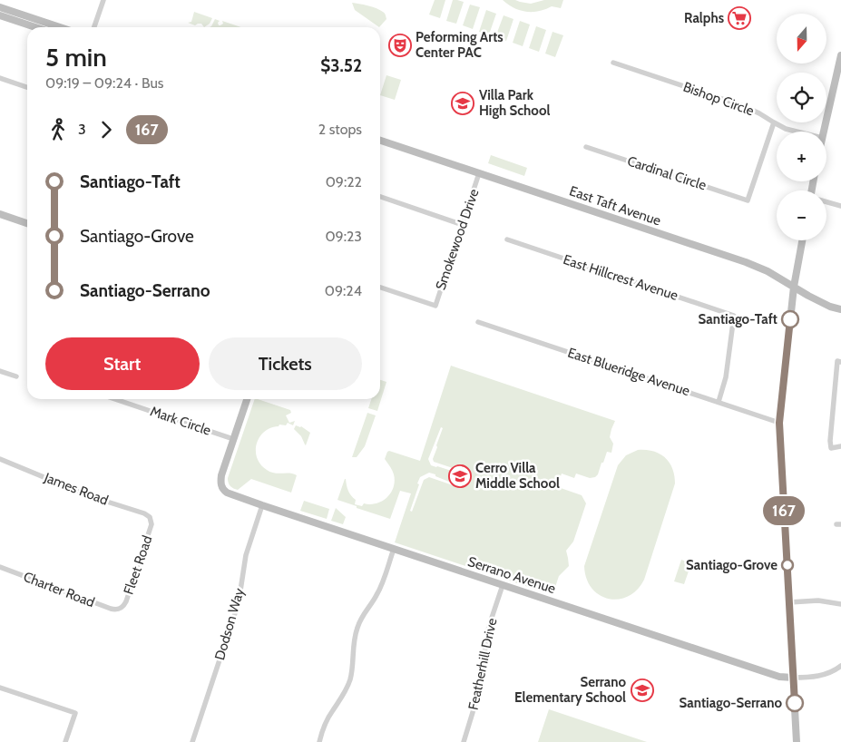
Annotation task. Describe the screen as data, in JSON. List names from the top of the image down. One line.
{"streets":{"street":["Bishop Circle","Cardinal Circle","East Taft Avenue","Smokewood Drive","East Hillcrest Avenue","East Blueridge Avenue","Mark Circle","James Road","Fleet Road","Serrano Avenue","Charter Road","Dodson Way","Featherhill Drive"]},"crossings":[["Bishop Circle","Cardinal Circle"],["East Taft Avenue","Smokewood Drive"],["East Hillcrest Avenue","East Blueridge Avenue"],["Mark Circle","Serrano Avenue"],["James Road","Fleet Road"],["Fleet Road","Charter Road"],["Serrano Avenue","Dodson Way"],["Serrano Avenue","Featherhill Drive"]],"places":{"supermarket":["Ralphs"],"theatre":["Peforming Arts Center PAC"],"school or university":["Villa Park High School","Cerro Villa Middle School","Serrano Elementary School"],"other":["Santiago-Taft","Santiago-Grove","Santiago-Serrano"]},"lines":["bus line 167"],"north":"bottom","page":{"on_map":"167","map_buttons":["+","−"],"heading":["5 min","09:19 – 09:24 · Bus","$3.52"],"legs":["3","167","2 stops"],"list":[{"name":"Santiago-Taft","value":"09:22"},{"name":"Santiago-Grove","value":"09:23"},{"name":"Santiago-Serrano","value":"09:24"}],"buttons":["Start","Tickets"]}}
